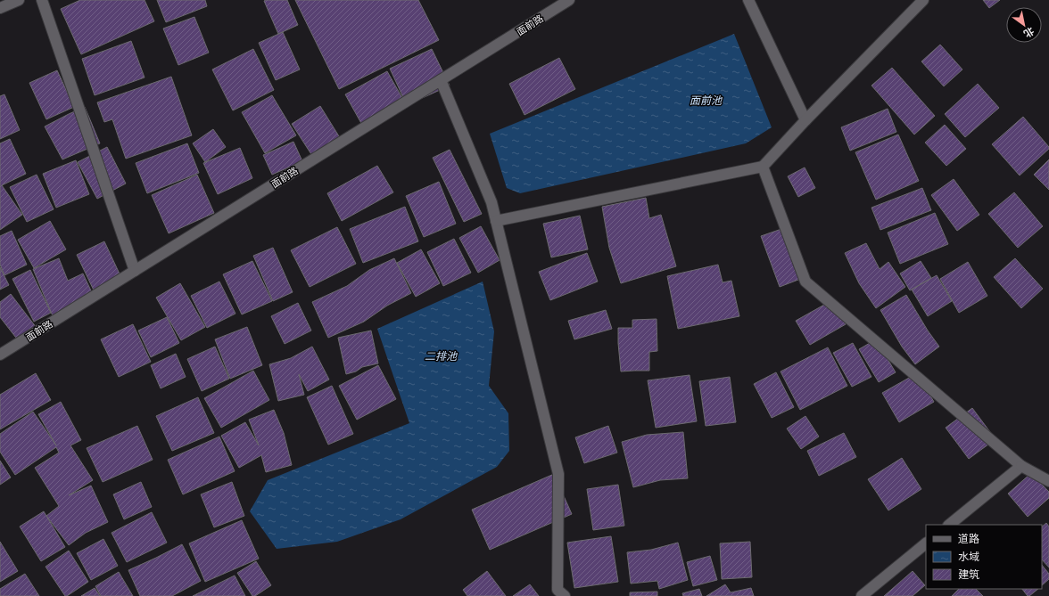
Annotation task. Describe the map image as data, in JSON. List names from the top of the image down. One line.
{"streets":{"street":["面前路"]},"water":["面前池","二排池"],"legend":["道路","水域","建筑"],"north":"bottom right"}
